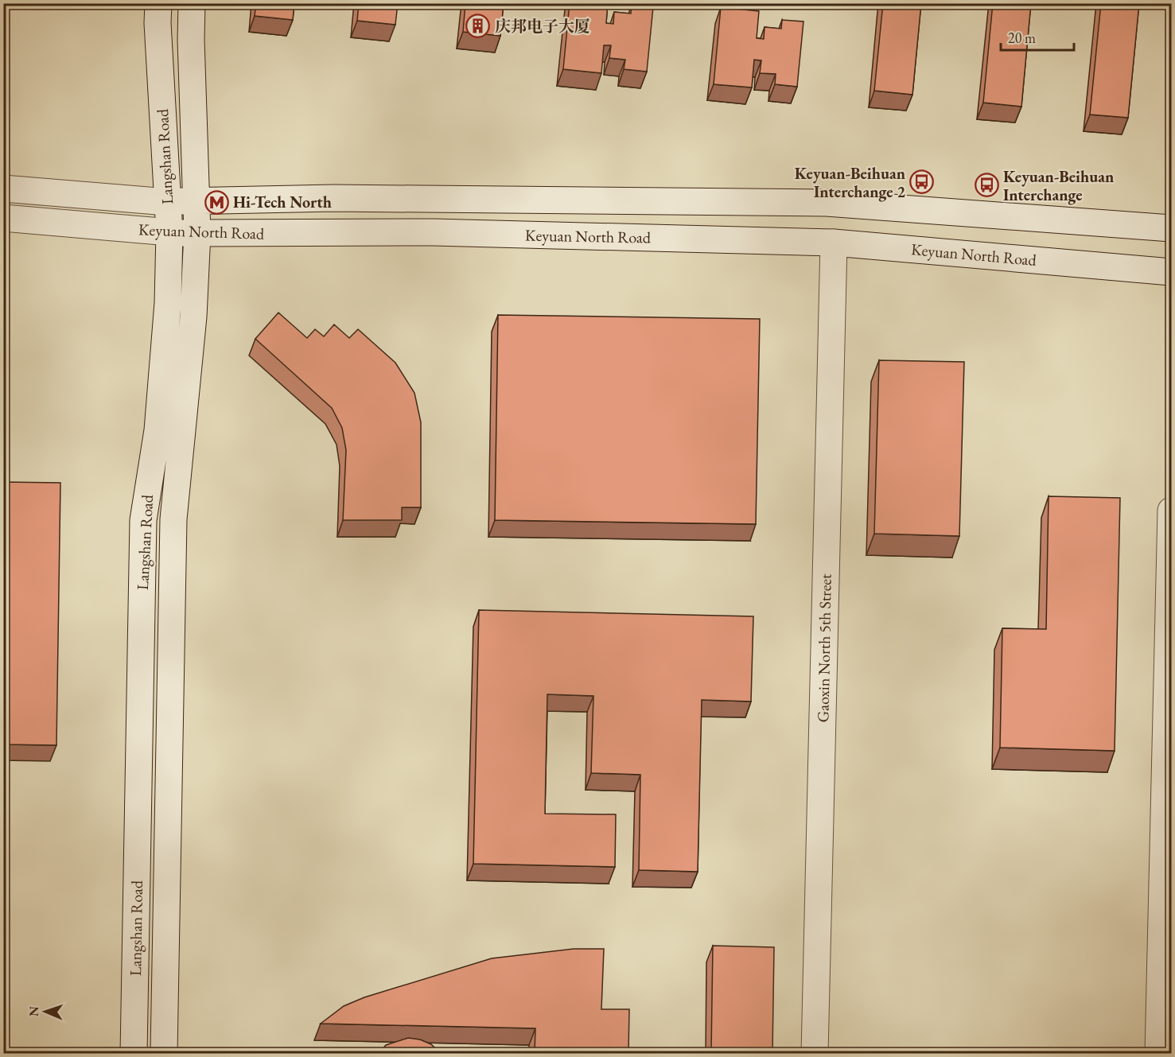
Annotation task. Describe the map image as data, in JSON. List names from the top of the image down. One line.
{"streets":{"main road":["Langshan Road","Keyuan North Road","Gaoxin North 5th Street"]},"crossings":[["Langshan Road","Keyuan North Road"],["Keyuan North Road","Gaoxin North 5th Street"]],"places":{"building":["庆邦电子大厦"],"bus stop":["Keyuan-Beihuan Interchange 2","Keyuan-Beihuan Interchange"],"metro station":["Hi-Tech North"]},"scale_bar":"20 m","north":"left"}
